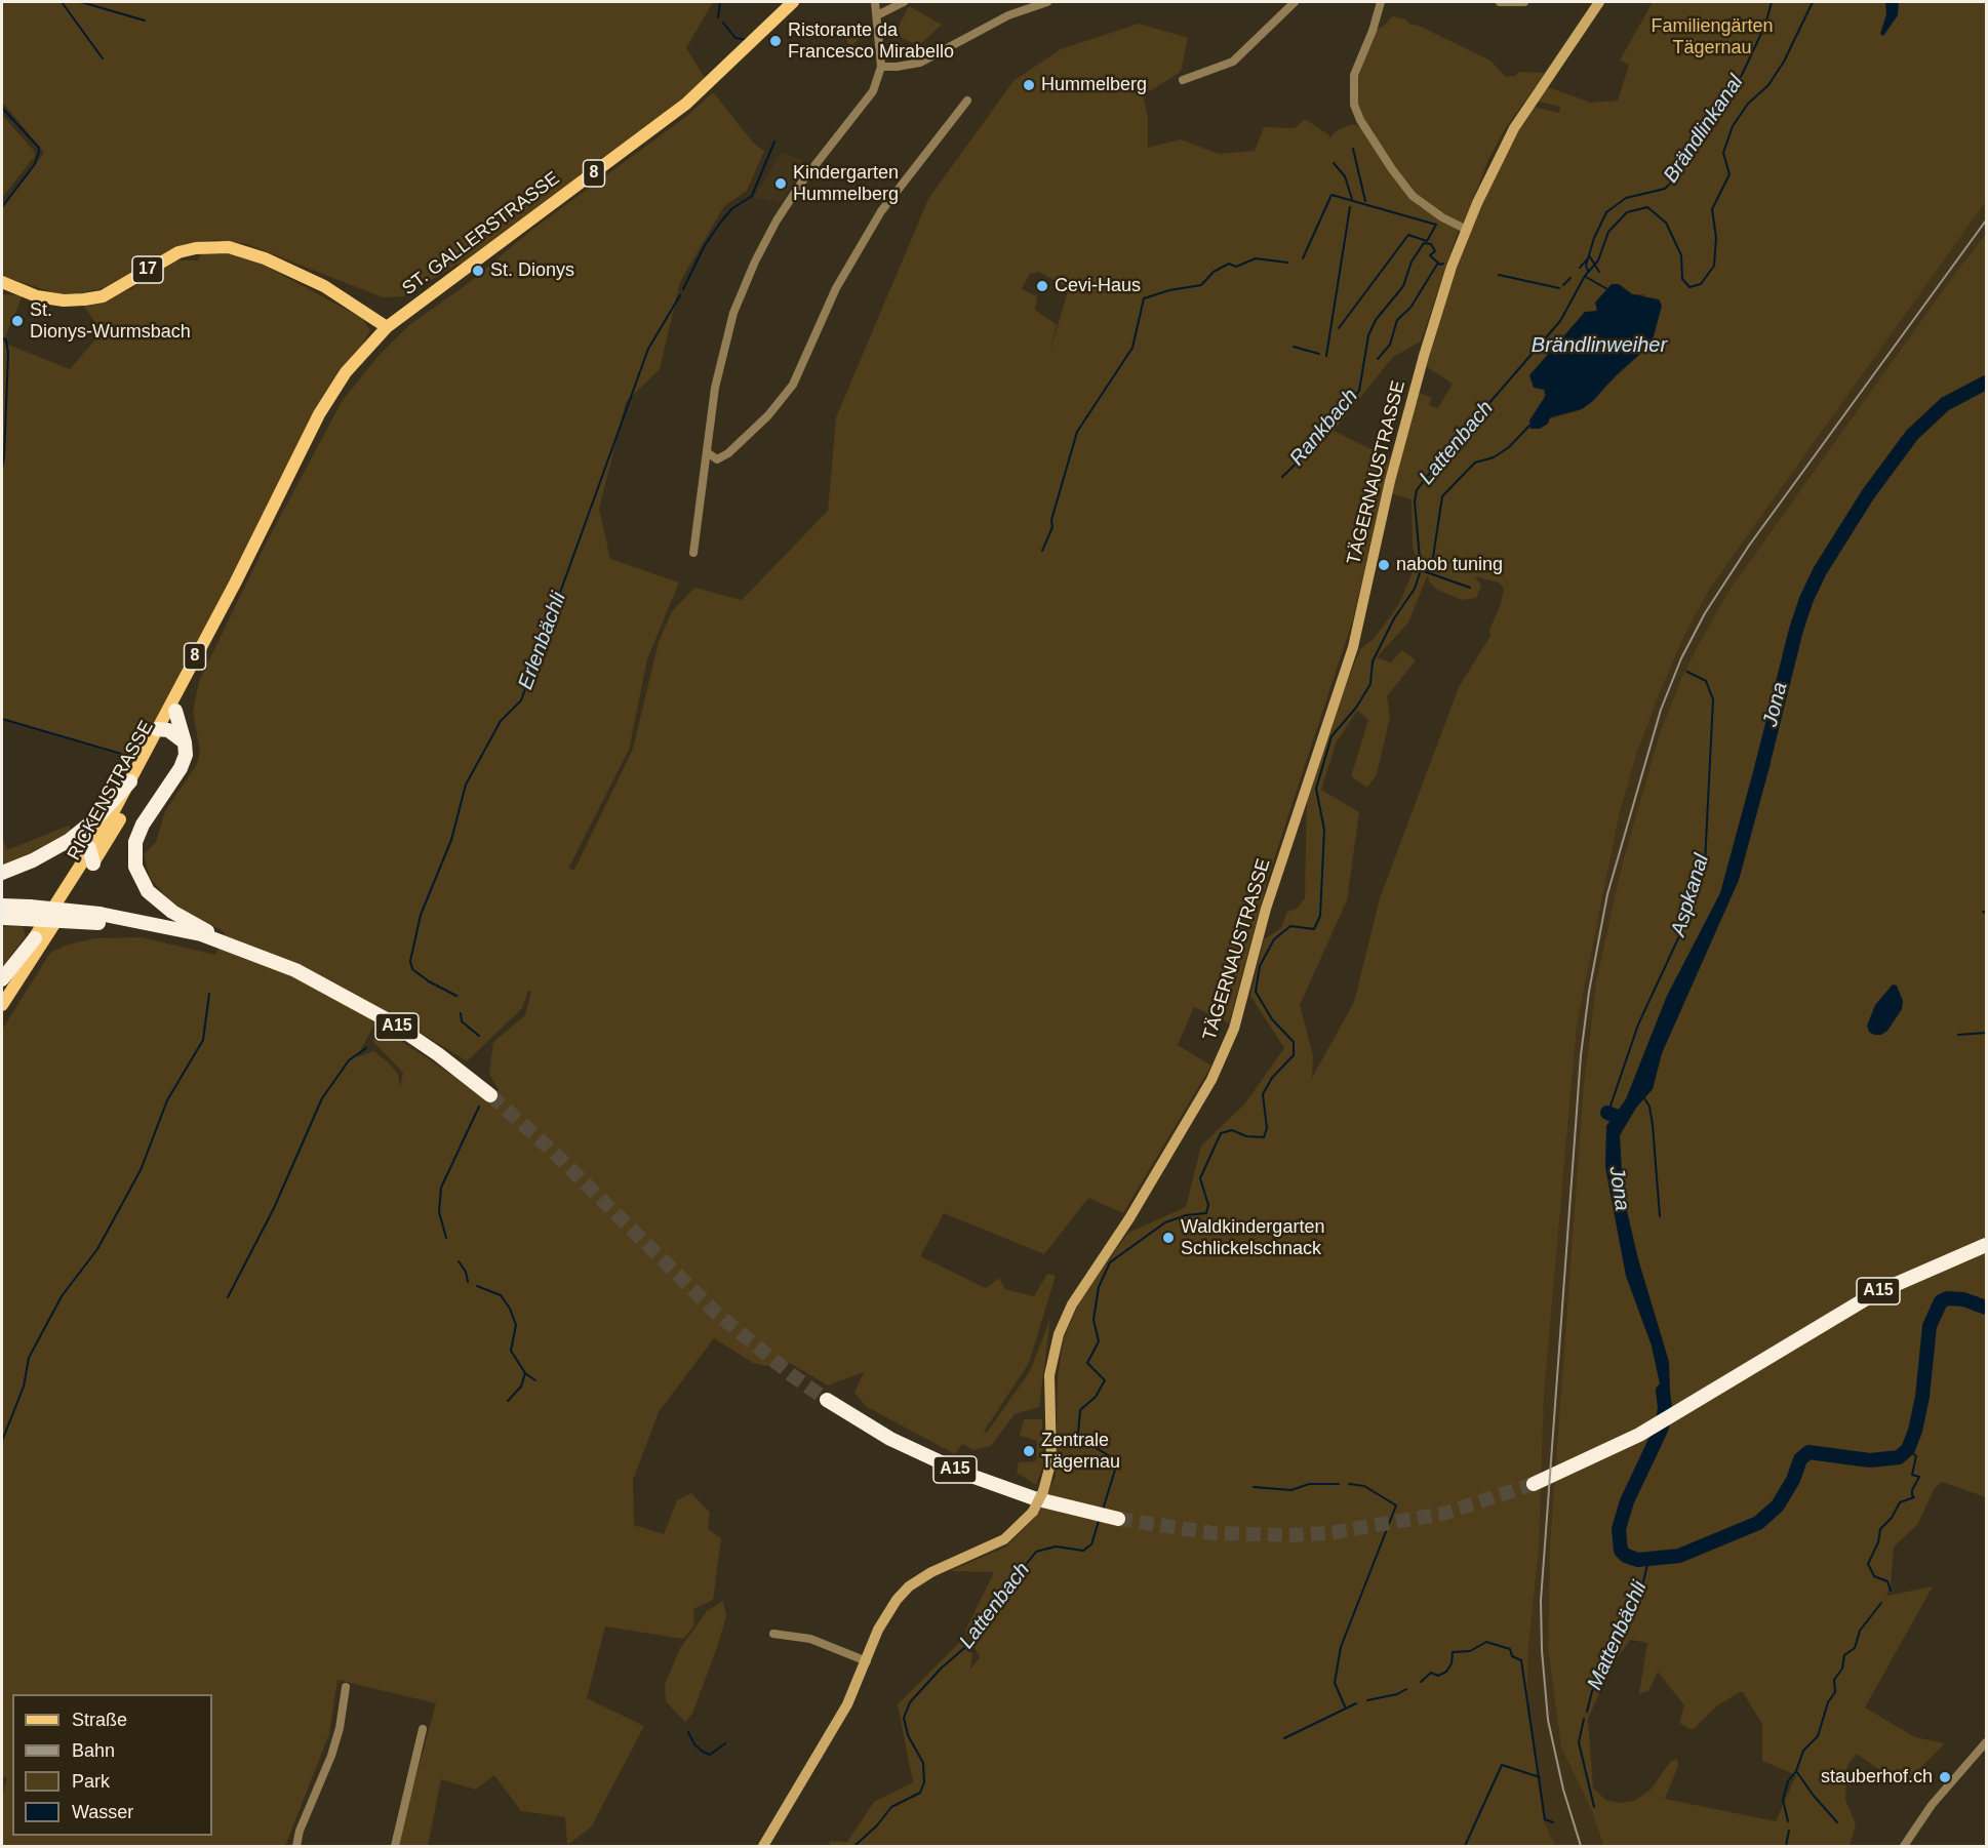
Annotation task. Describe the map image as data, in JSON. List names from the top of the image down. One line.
{"streets":{"highway":["A15"],"main road":["8","ST. GALLERSTRASSE","17","RICKENSTRASSE"],"street":["TÄGERNAUSTRASSE"]},"crossings":[["ST. GALLERSTRASSE","17"],["ST. GALLERSTRASSE","RICKENSTRASSE"],["17","RICKENSTRASSE"]],"water":["Brändlinkanal","Brändlinweiher","Rankbach","Lattenbach","Erlenbächli","Jona","Aspkanal","Mattenbächli"],"parks":["Familiengärten Tägernau"],"places":["Ristorante da Francesco Mirabello","Hummelberg","Kindergarten Hummelberg","St. Dionys","Cevi-Haus","St. Dionys-Wurmsbach","nabob tuning","Waldkindergarten Schlickelschnack","Zentrale Tägernau","stauberhof.ch"],"legend":["Straße","Bahn","Park","Wasser"]}
